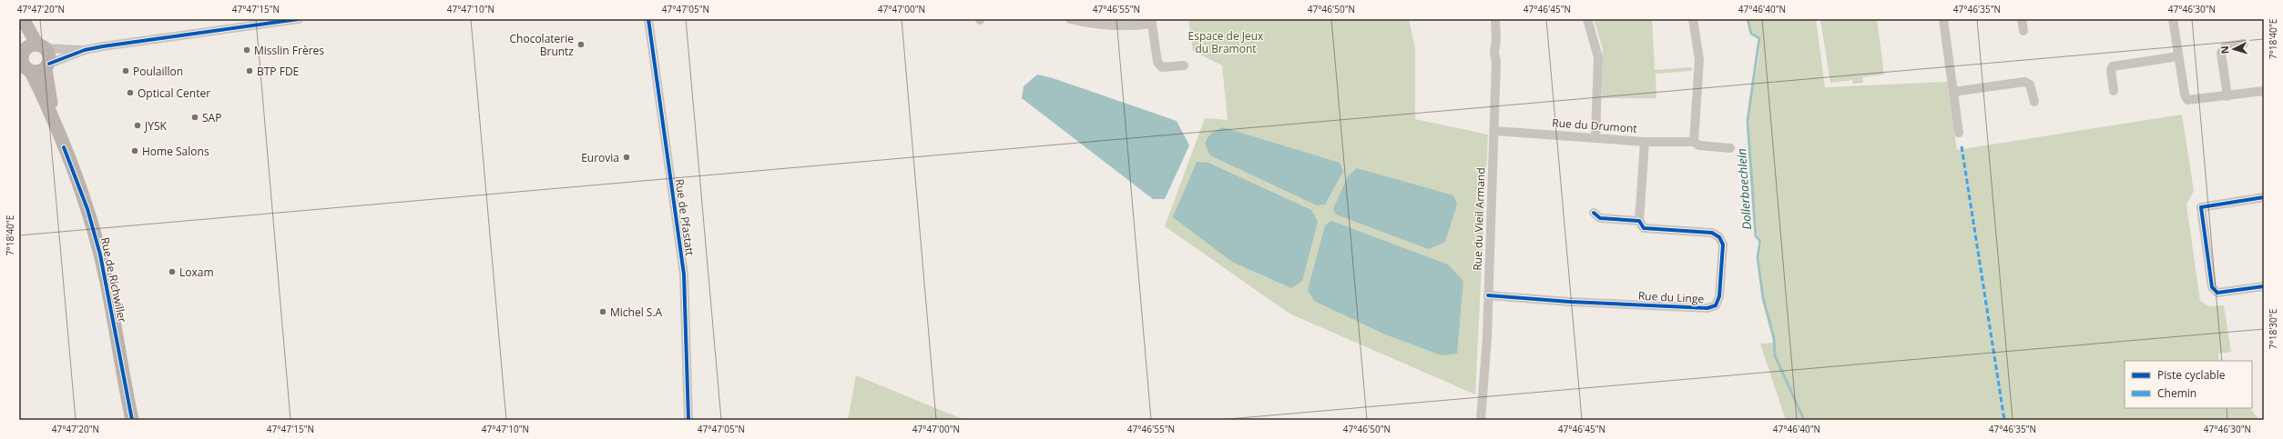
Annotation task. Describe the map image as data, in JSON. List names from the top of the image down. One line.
{"streets":{"main road":["Rue de Richwiller"],"street":["Rue du Drumont","Rue de Pfastatt","Rue du Vieil Armand","Rue du Linge"]},"crossings":[["Rue du Drumont","Rue du Vieil Armand"],["Rue du Vieil Armand","Rue du Linge"]],"water":["Dollerbaechlein"],"parks":["Espace de Jeux du Bramont"],"places":["Chocolaterie Bruntz","Misslin Frères","Poulaillon","BTP FDE","Optical Center","SAP","JYSK","Home Salons","Eurovia","Loxam","Michel S.A"],"legend":["Piste cyclable","Chemin"],"north":"left","coordinates":["47°47'20\"N","47°47'15\"N","47°47'10\"N","47°47'05\"N","47°47'00\"N","47°46'55\"N","47°46'50\"N","47°46'45\"N","47°46'40\"N","47°46'35\"N","47°46'30\"N","7°18'40\"E","7°18'30\"E"]}
